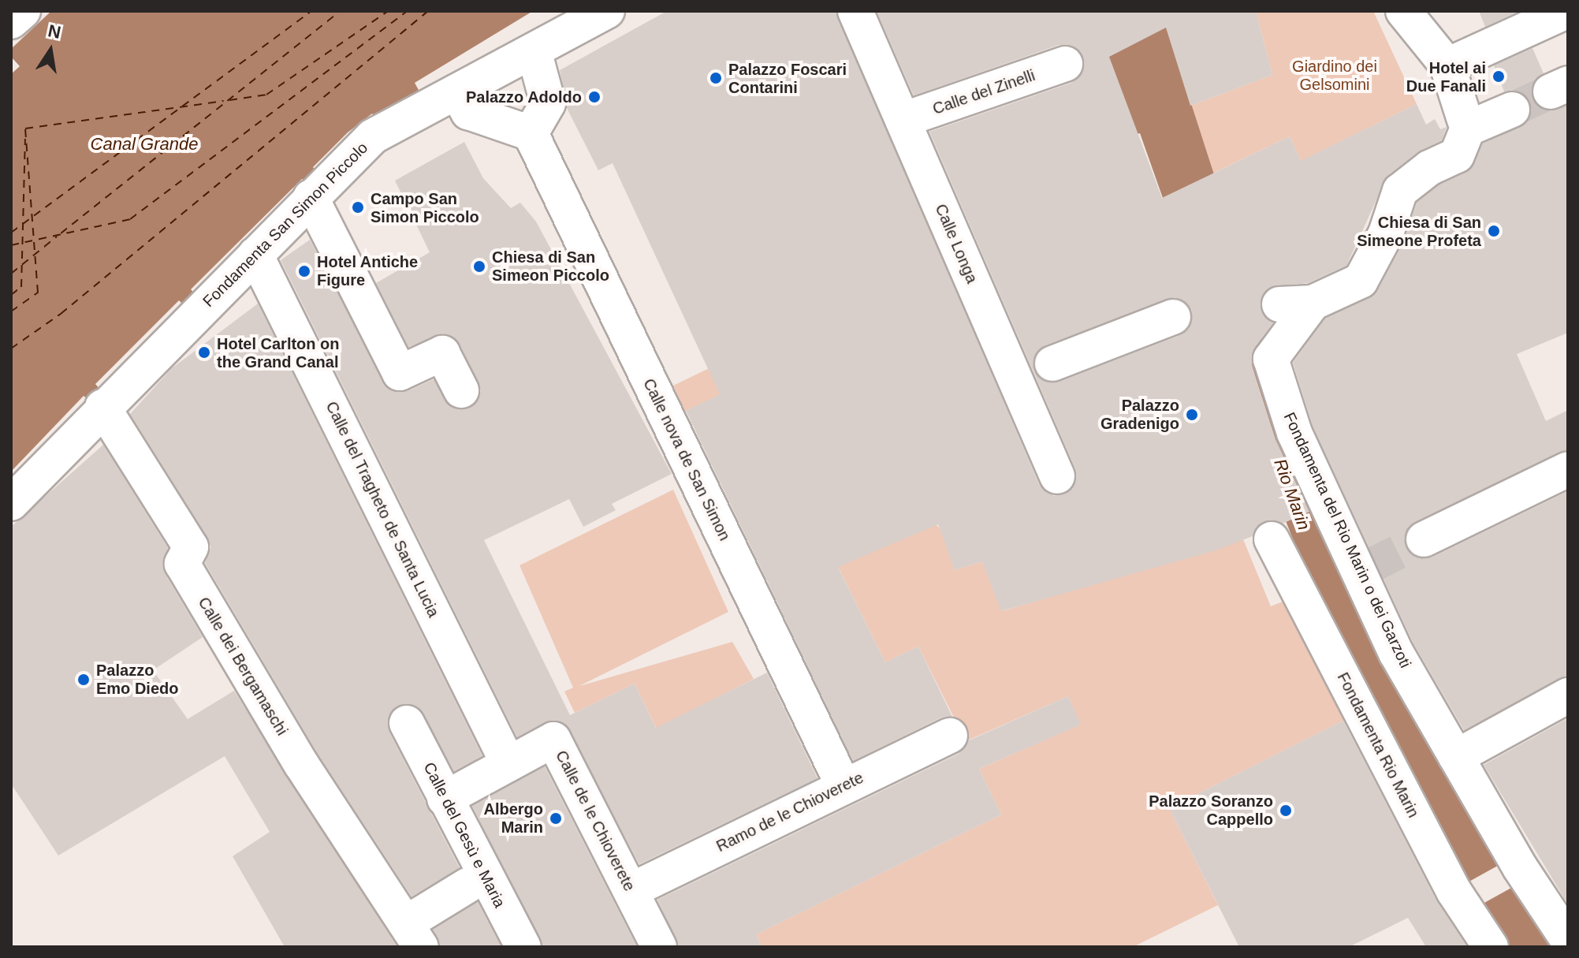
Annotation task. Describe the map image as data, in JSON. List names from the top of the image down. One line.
{"streets":{"street":["Calle del Zinelli","Fondamenta San Simon Piccolo","Calle Longa","Calle nova de San Simon","Calle del Tragheto de Santa Lucia","Fondamenta del Rio Marin o dei Garzoti","Calle dei Bergamaschi","Fondamenta Rio Marin","Ramo de le Chioverete","Calle de le Chioverete","Calle del Gesù e Maria"]},"crossings":[["Calle del Zinelli","Calle Longa"],["Fondamenta San Simon Piccolo","Calle del Tragheto de Santa Lucia"],["Fondamenta San Simon Piccolo","Calle dei Bergamaschi"],["Calle nova de San Simon","Ramo de le Chioverete"],["Calle del Tragheto de Santa Lucia","Calle de le Chioverete"],["Ramo de le Chioverete","Calle de le Chioverete"]],"water":["Canal Grande","Rio Marin"],"parks":["Giardino dei Gelsomini"],"places":["Hotel ai Due Fanali","Palazzo Foscari Contarini","Palazzo Adoldo","Campo San Simon Piccolo","Chiesa di San Simeone Profeta","Chiesa di San Simeon Piccolo","Hotel Antiche Figure","Hotel Carlton on the Grand Canal","Palazzo Gradenigo","Palazzo Emo Diedo","Palazzo Soranzo Cappello","Albergo Marin"],"north":"top"}
